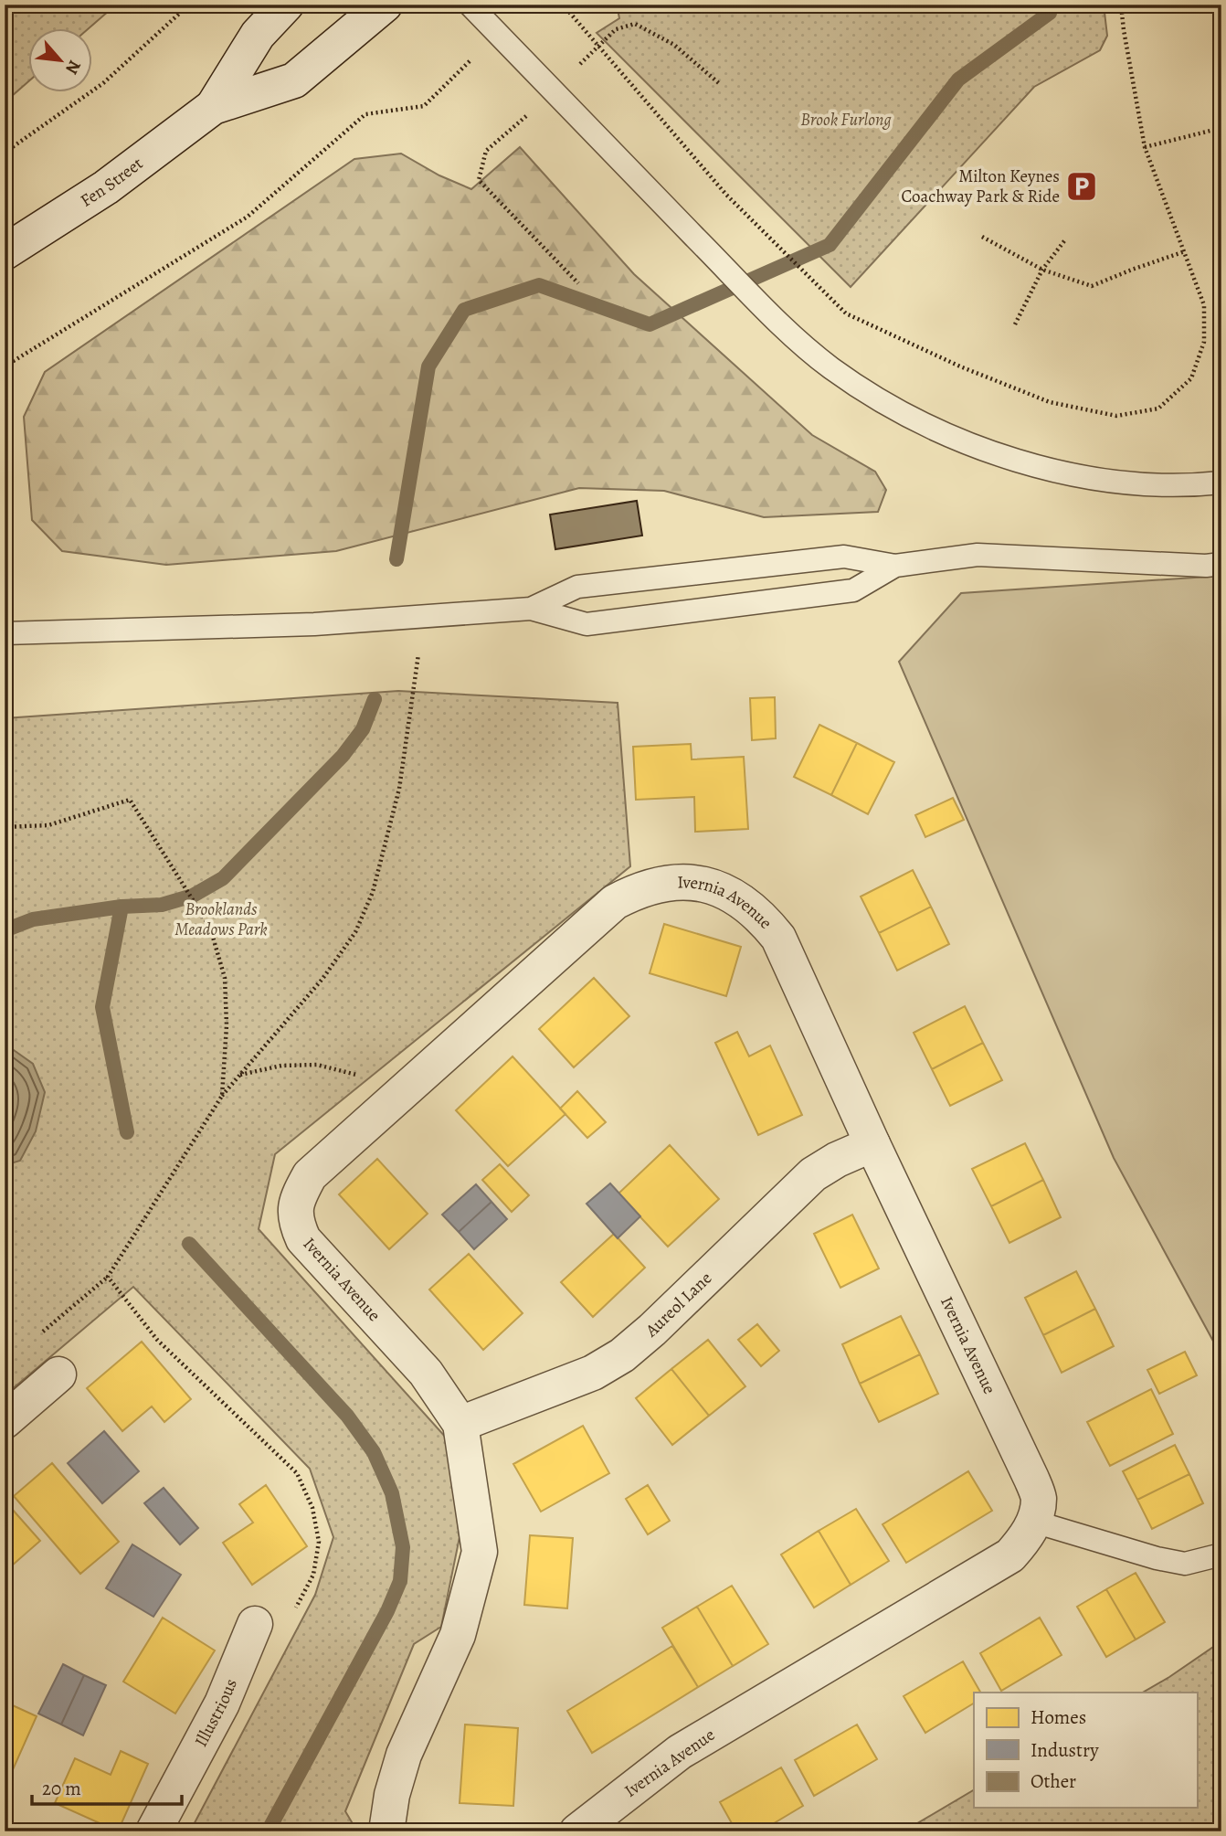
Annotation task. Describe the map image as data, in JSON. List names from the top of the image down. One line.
{"streets":{"street":["Fen Street","Ivernia Avenue","Aureol Lane","Illustrious"]},"crossings":[["Ivernia Avenue","Aureol Lane"]],"parks":["Brook Furlong","Brooklands Meadows Park"],"places":{"parking":["Milton Keynes Coachway Park & Ride"]},"legend":["Homes","Industry","Other"],"scale_bar":"20 m","north":"bottom right"}
